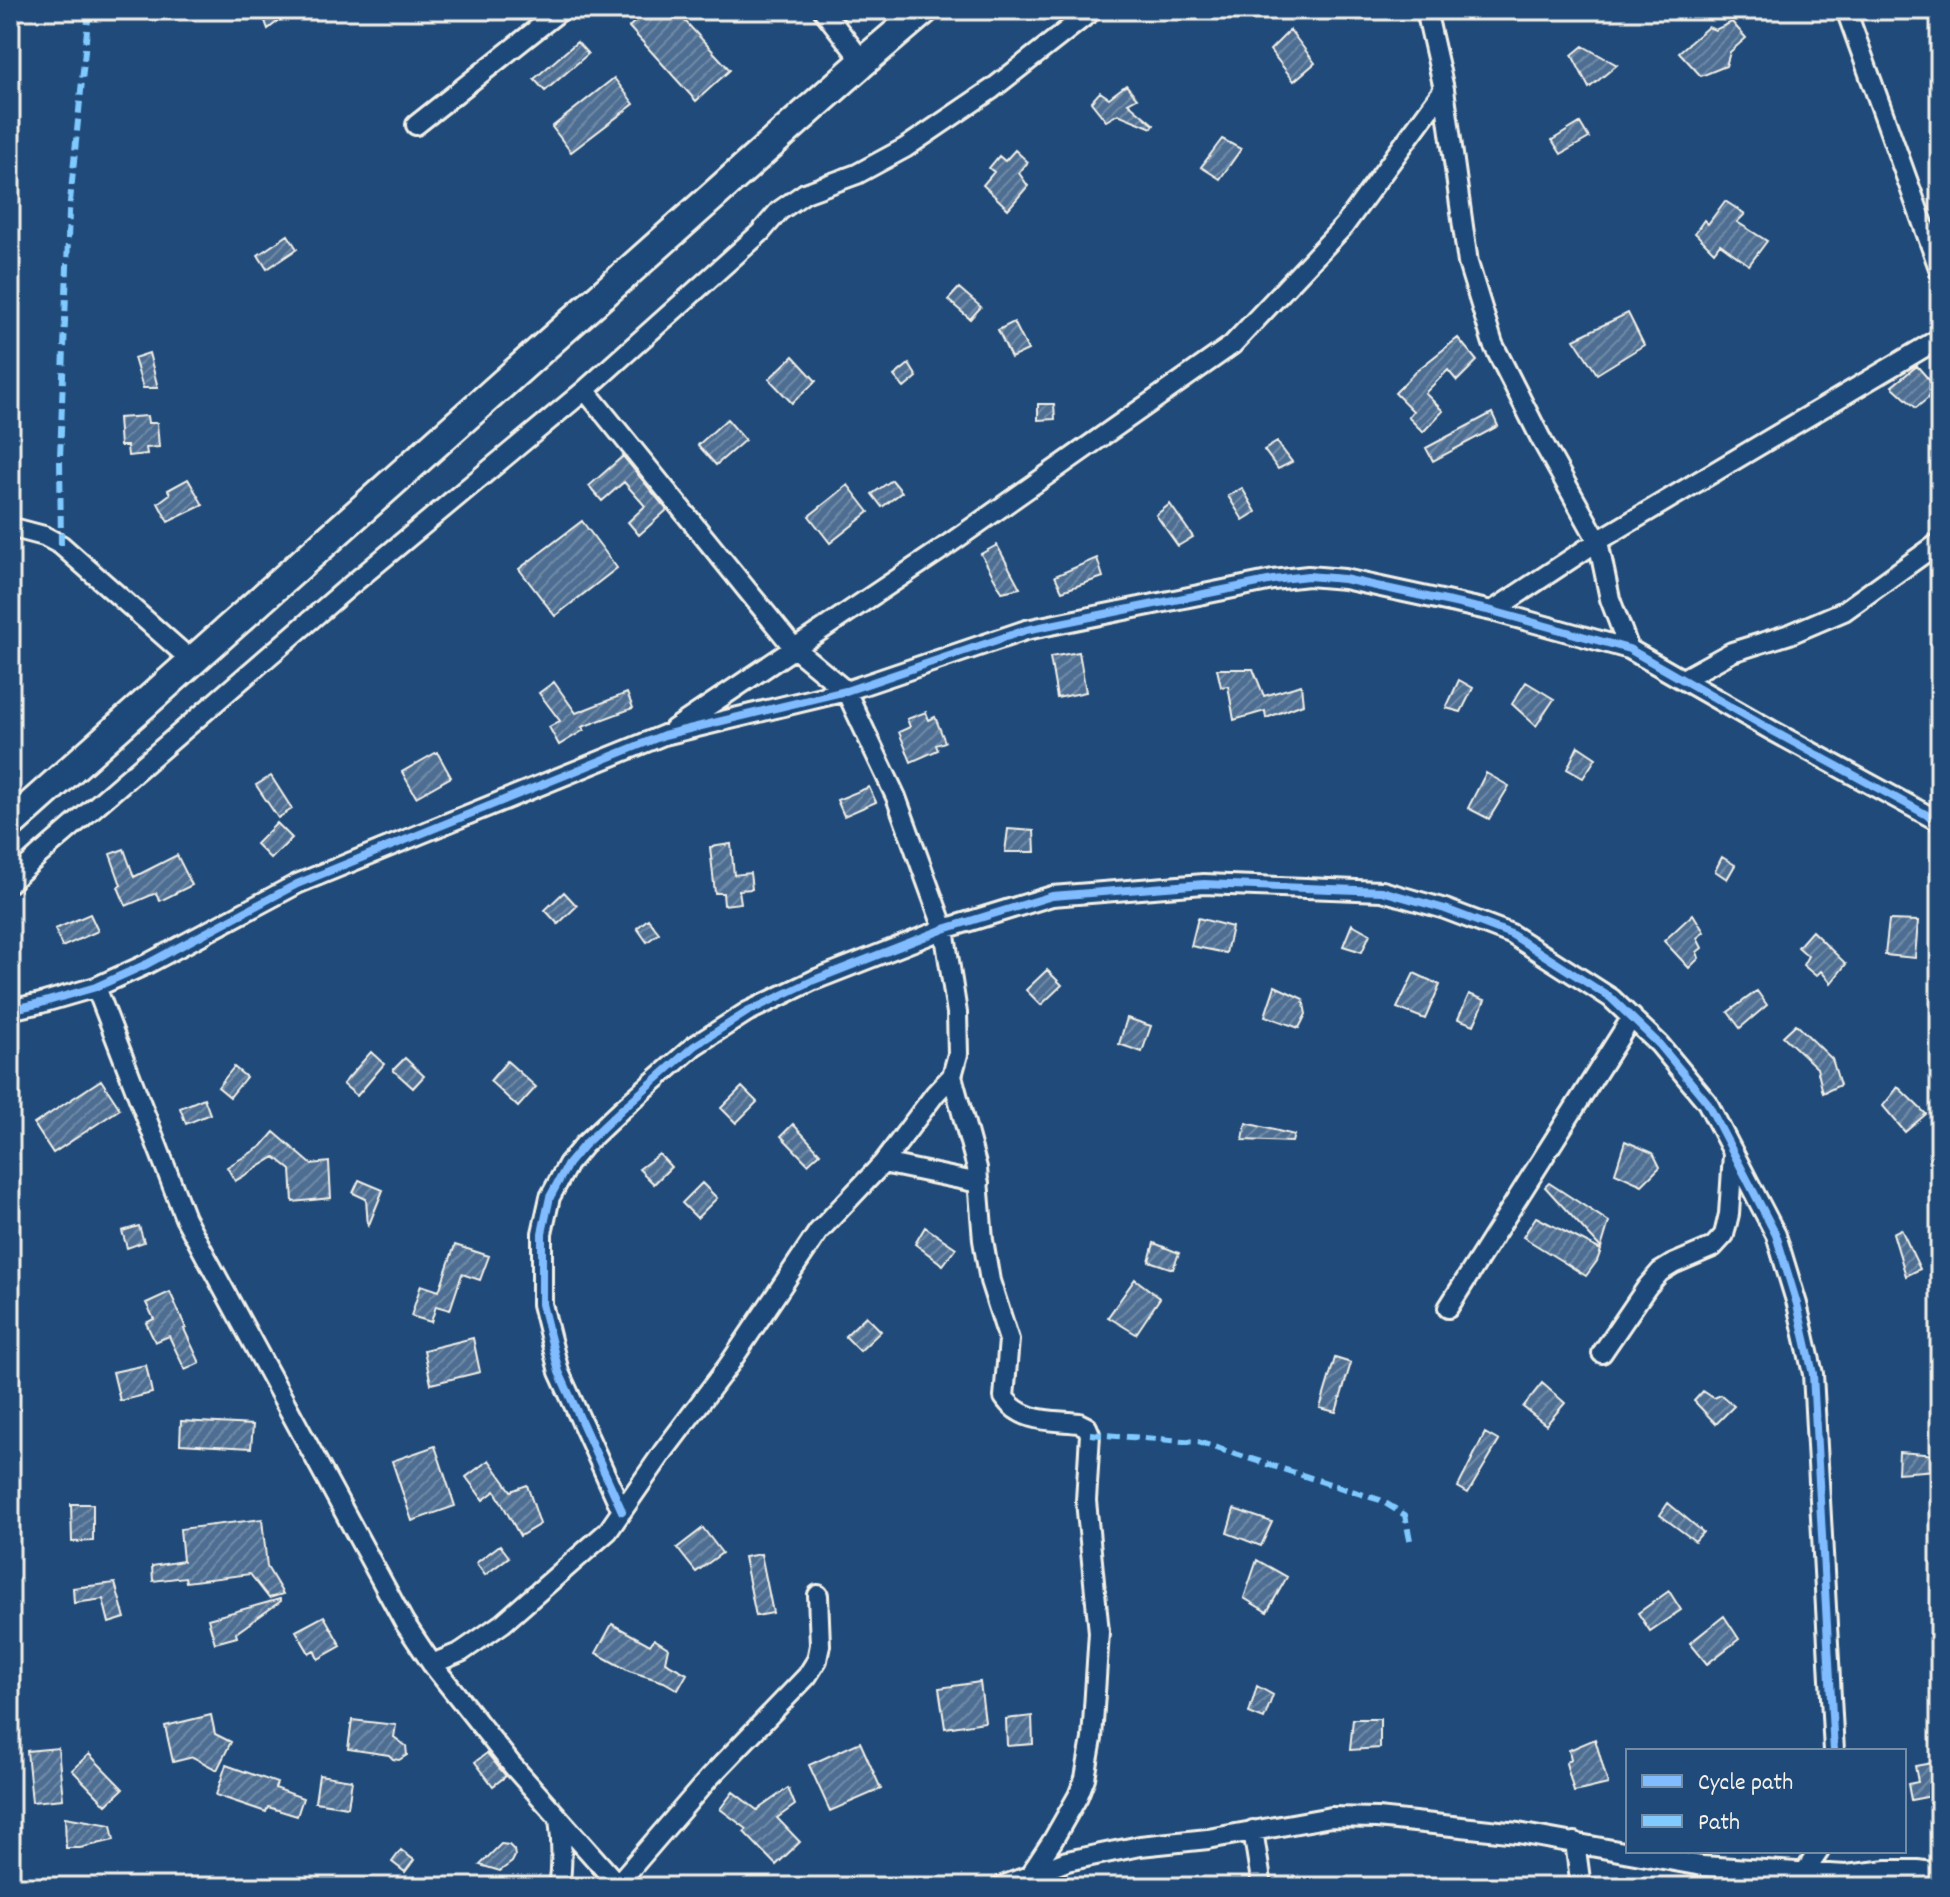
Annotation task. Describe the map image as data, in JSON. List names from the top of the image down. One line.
{"legend":["Cycle path","Path"]}
